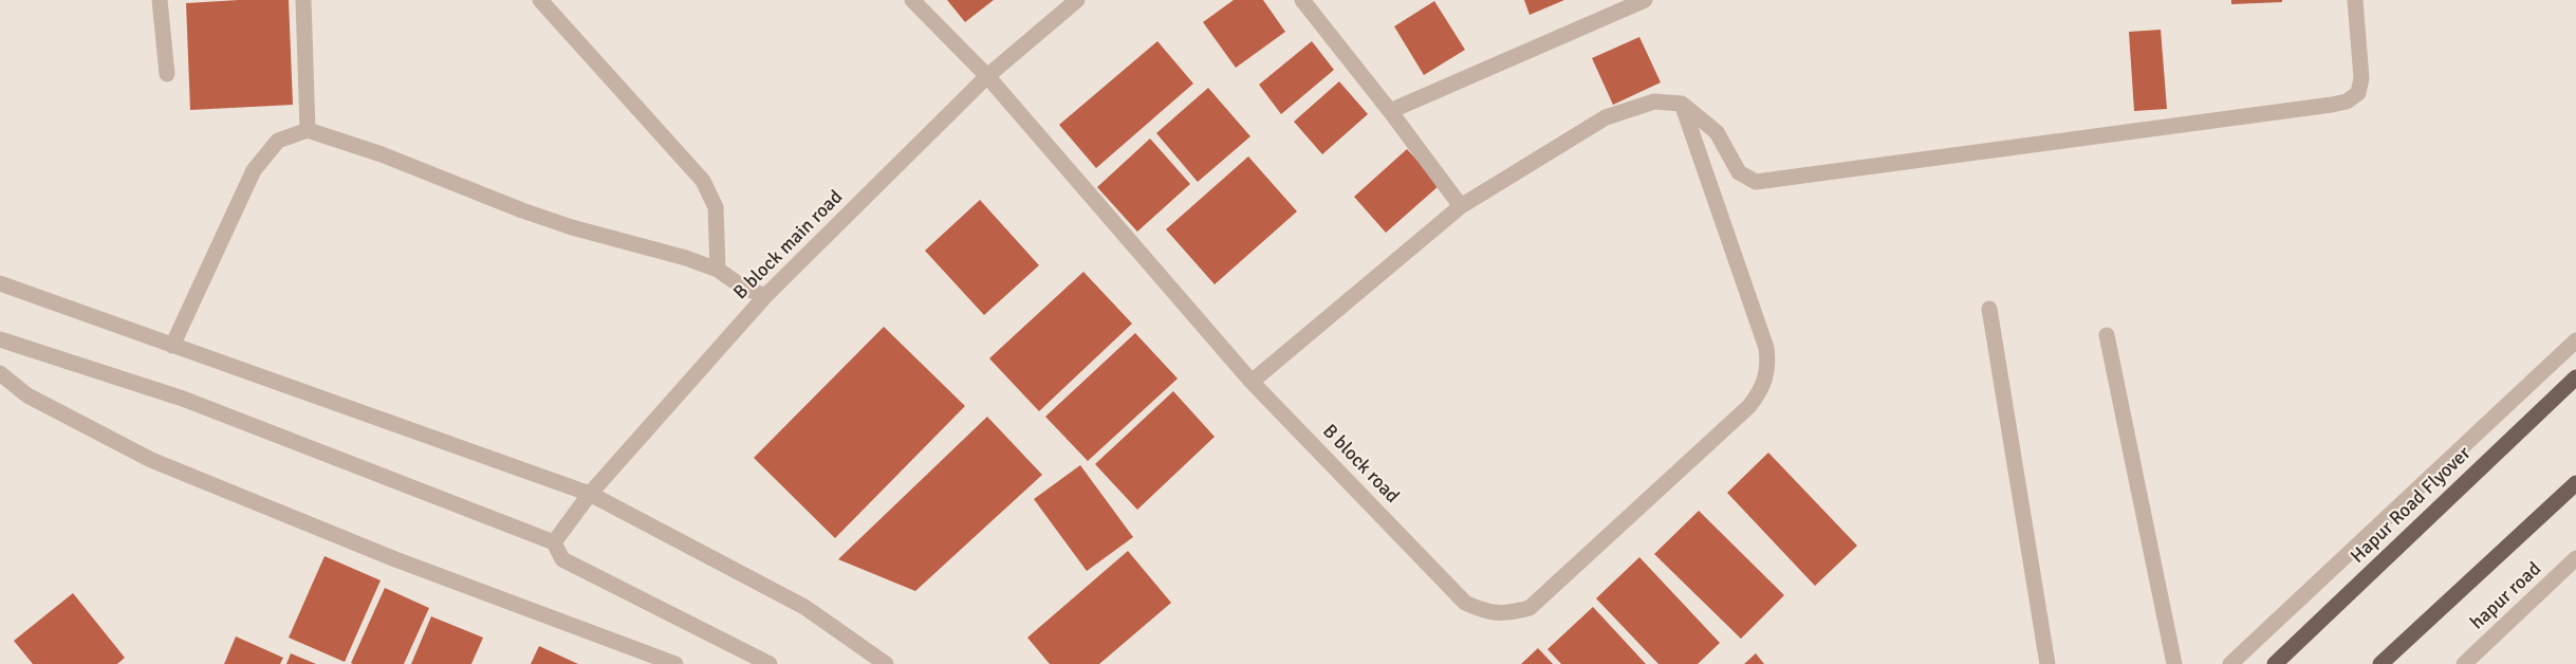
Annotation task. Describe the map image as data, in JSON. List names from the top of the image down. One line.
{"streets":{"main road":["Hapur Road Flyover"],"street":["B block main road","B block road","hapur road"]},"crossings":[["B block main road","B block road"]]}
